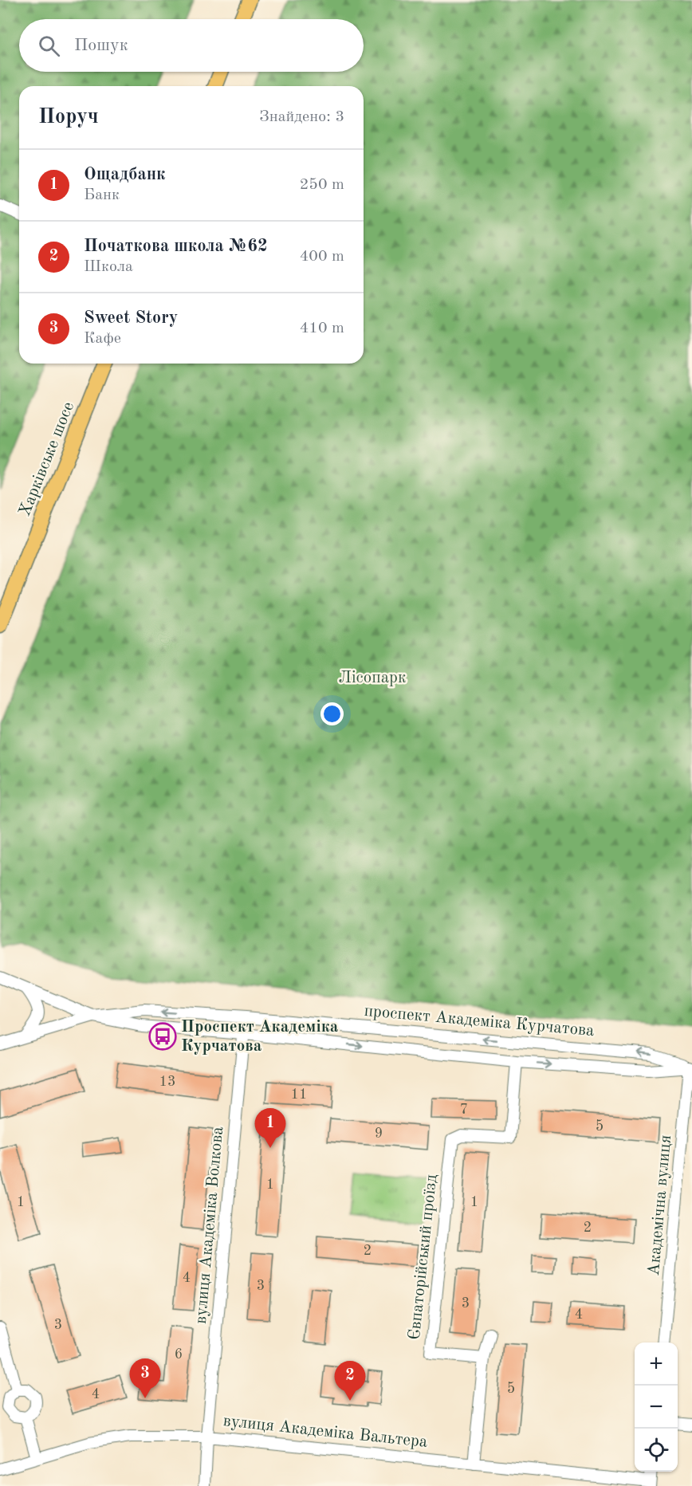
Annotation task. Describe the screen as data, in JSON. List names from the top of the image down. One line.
{"streets":{"main road":["Харківське шосе"],"street":["проспект Академіка Курчатова","Академічна вулиця","вулиця Академіка Волкова","Євпаторійський проїзд","вулиця Академіка Вальтера"]},"crossings":[["проспект Академіка Курчатова","Академічна вулиця"],["проспект Академіка Курчатова","вулиця Академіка Волкова"],["проспект Академіка Курчатова","Євпаторійський проїзд"],["вулиця Академіка Волкова","вулиця Академіка Вальтера"]],"parks":["Лісопарк"],"places":{"bus stop":["Проспект Академіка Курчатова"]},"house_numbers":["13","11","7","5","9","1","1","1","2","2","4","3","3","4","3","6","5","4"],"page":{"search":"Пошук","heading":["Поруч","Знайдено: 3"],"list":[{"mark":"1","name":"Ощадбанк","note":"Банк","value":"250 m"},{"mark":"2","name":"Початкова школа №62","note":"Школа","value":"400 m"},{"mark":"3","name":"Sweet Story","note":"Кафе","value":"410 m"}],"pins":["1","3","2"],"map_buttons":["+","−"]}}
